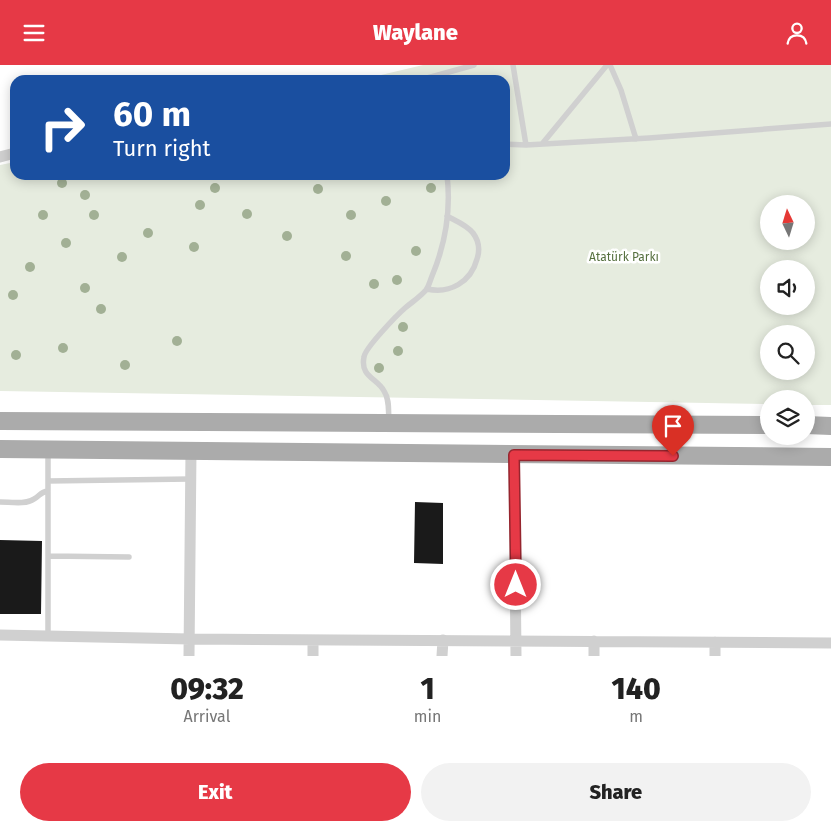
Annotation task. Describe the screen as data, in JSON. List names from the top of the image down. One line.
{"parks":["Atatürk Parkı"],"north":"top","page":{"header":"Waylane","turn":["60 m","Turn right"],"eta":["09:32","Arrival","1","min","140","m"],"buttons":["Exit","Share"]}}
